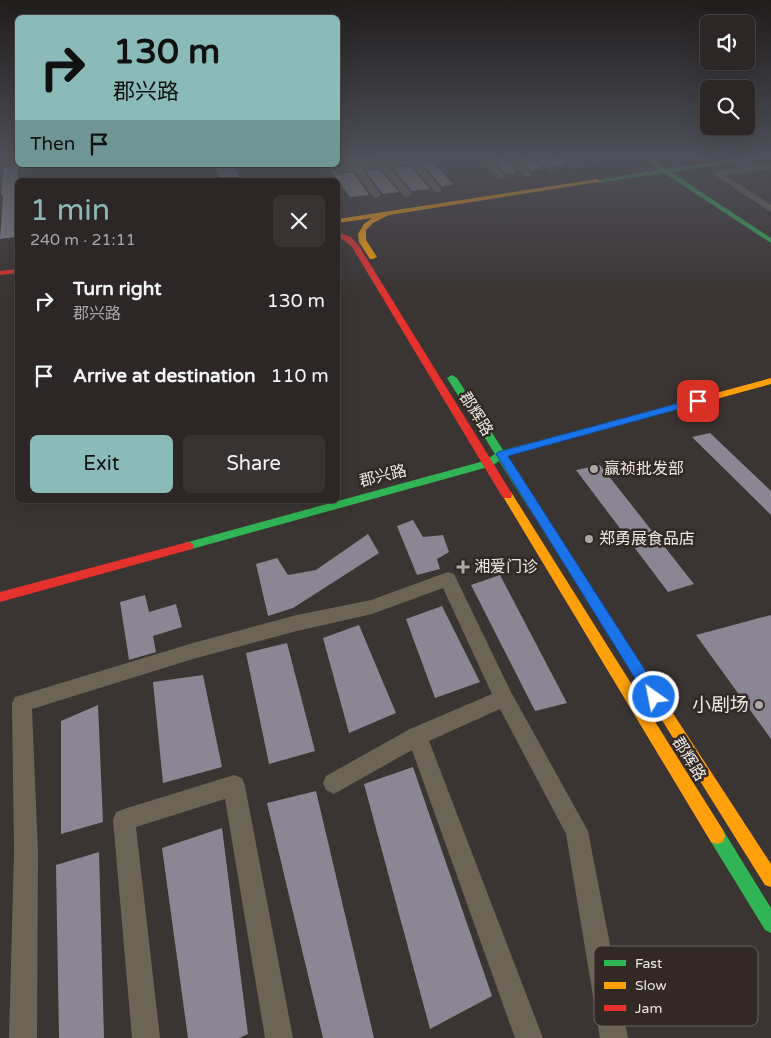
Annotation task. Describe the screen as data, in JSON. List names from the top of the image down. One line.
{"streets":{"main road":["郡辉路","郡兴路"]},"crossings":[["郡辉路","郡兴路"]],"places":{"other":["赢祯批发部","郑勇展食品店","小剧场"],"health":["湘爱门诊"]},"legend":["Fast","Slow","Jam"],"page":{"turn":["130 m","郡兴路"],"then":"Then","heading":["1 min","240 m · 21:11"],"list":[{"name":"Turn right","note":"郡兴路","value":"130 m"},{"name":"Arrive at destination","value":"110 m"}],"buttons":["Exit","Share"]}}
